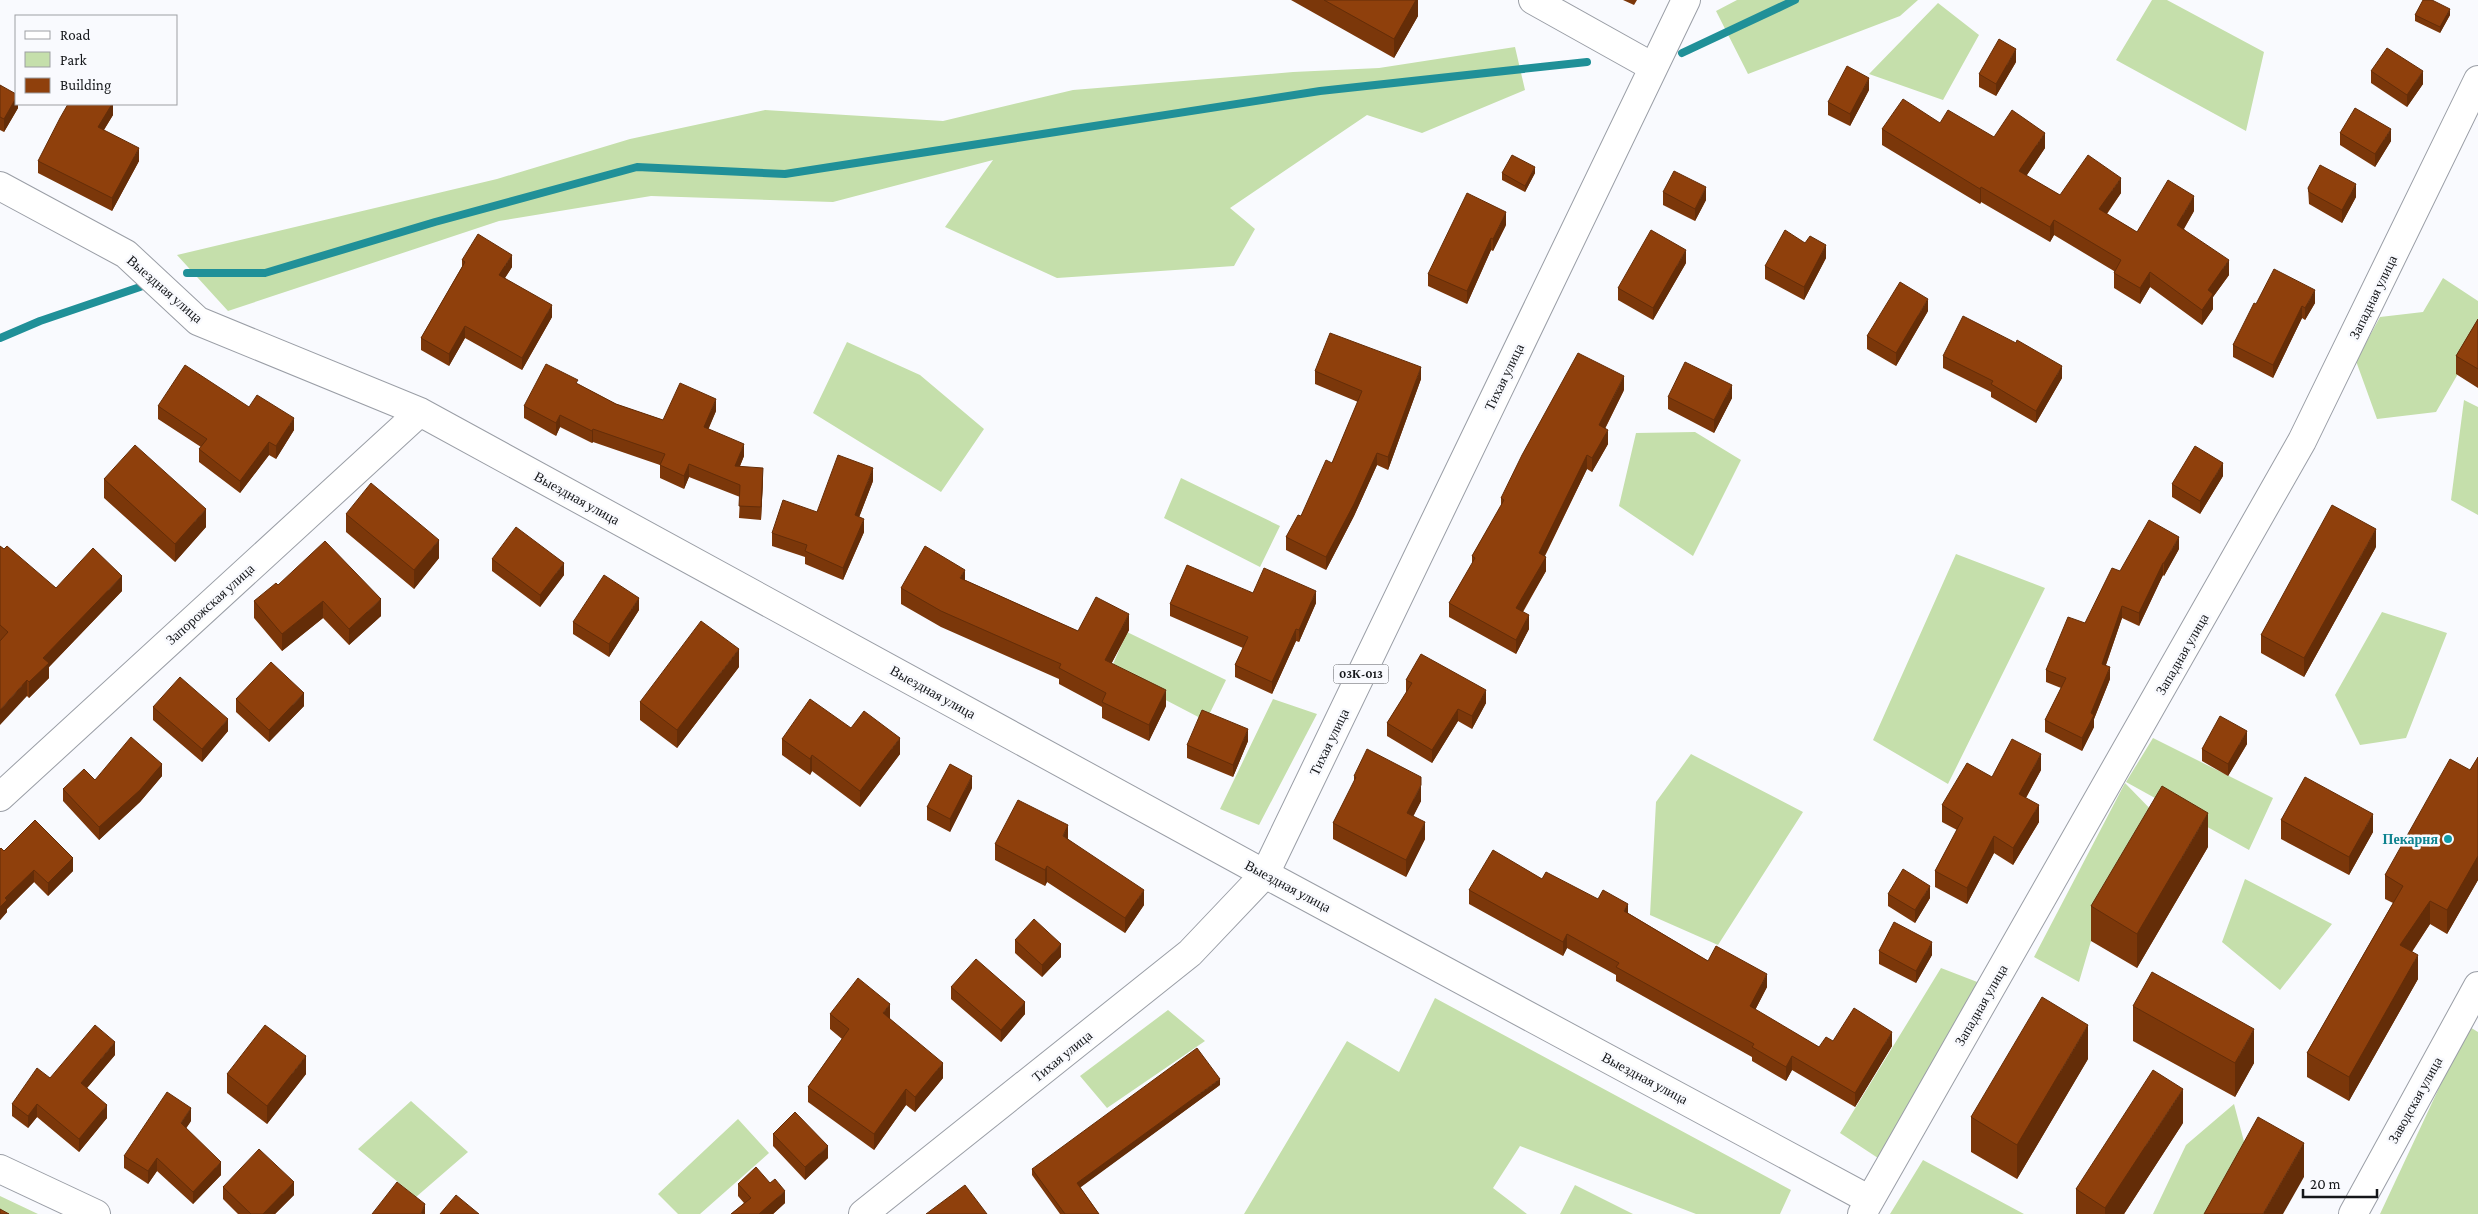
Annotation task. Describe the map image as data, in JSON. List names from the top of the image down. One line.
{"streets":{"street":["Выездная улица","Западная улица","Тихая улица","Запорожская улица","03К-013","Заводская улица"]},"crossings":[["Выездная улица","Западная улица"],["Выездная улица","Тихая улица"],["Выездная улица","Запорожская улица"]],"places":["Пекарня"],"legend":["Road","Park","Building"],"scale_bar":"20 m"}
